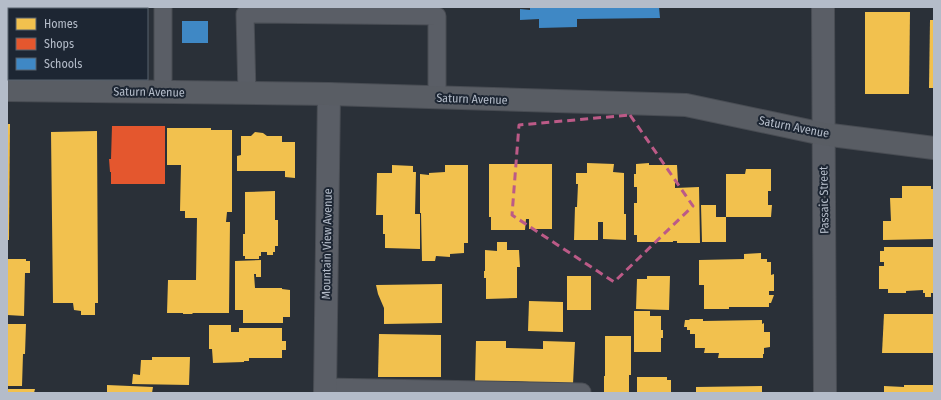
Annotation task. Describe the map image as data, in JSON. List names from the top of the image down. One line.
{"streets":{"street":["Saturn Avenue","Passaic Street","Mountain View Avenue"]},"crossings":[["Saturn Avenue","Passaic Street"],["Saturn Avenue","Mountain View Avenue"]],"legend":["Homes","Shops","Schools"]}
